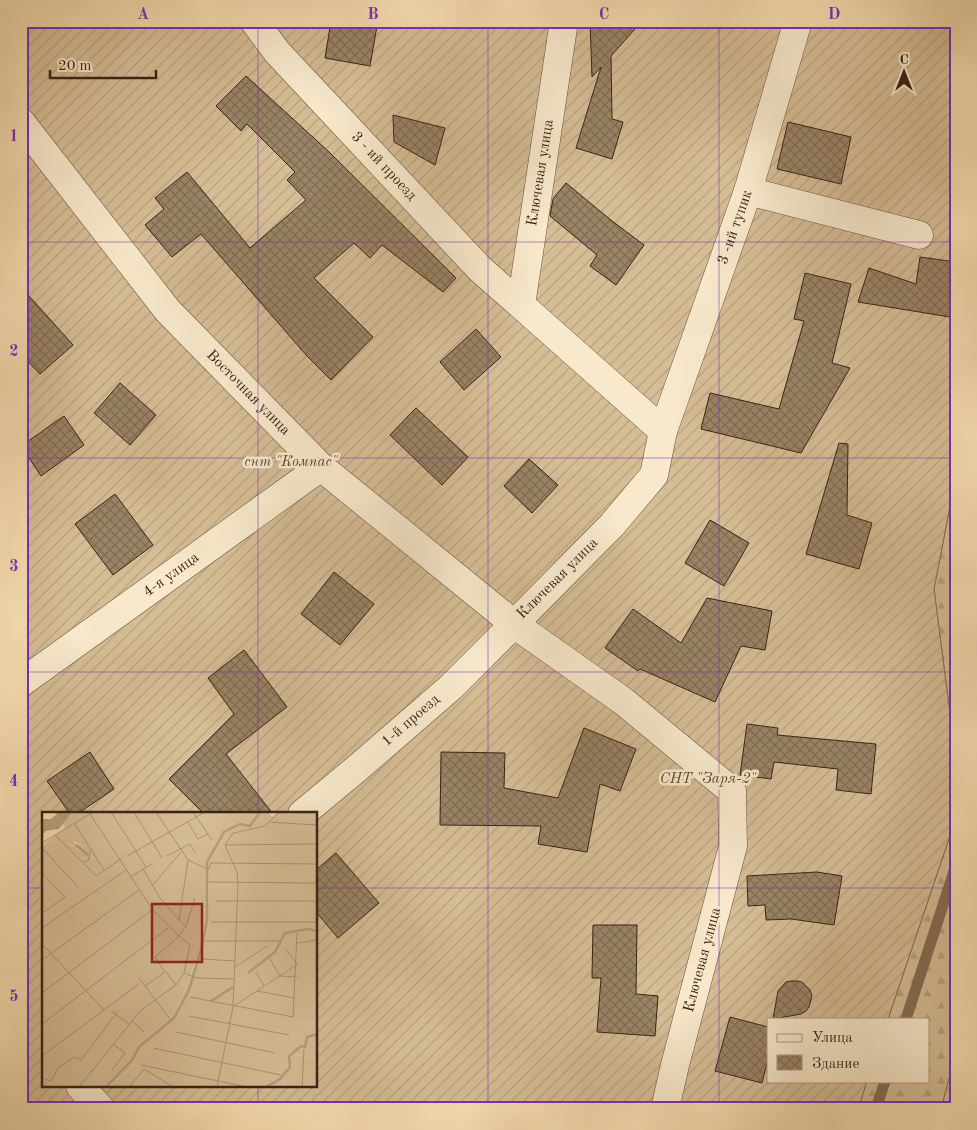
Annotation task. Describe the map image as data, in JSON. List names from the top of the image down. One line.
{"streets":{"street":["3 - ий проезд","Ключевая улица","3 -ий тупик","Восточная улица","4-я улица","1-й проезд"]},"crossings":[["3 - ий проезд","Ключевая улица"],["Ключевая улица","3 -ий тупик"],["Ключевая улица","Восточная улица"],["Ключевая улица","1-й проезд"],["Восточная улица","4-я улица"],["Восточная улица","1-й проезд"]],"parks":["снт \"Компас\"","СНТ \"Заря-2\""],"legend":["Улица","Здание"],"scale_bar":"20 m","north":"top","grid":{"columns":["A","B","C","D"],"rows":["1","2","3","4","5"]}}
